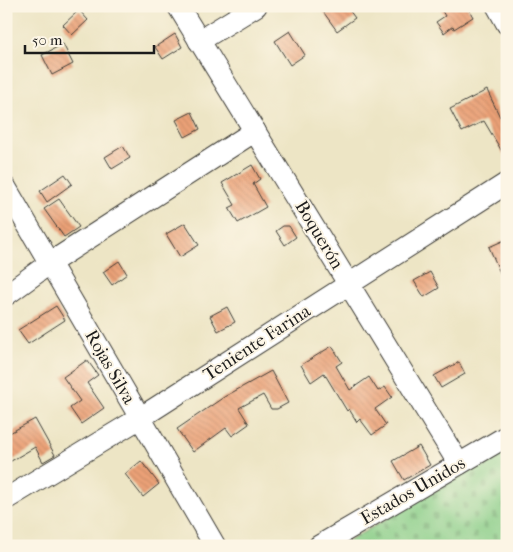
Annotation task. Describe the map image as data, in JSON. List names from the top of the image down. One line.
{"streets":{"street":["Boquerón","Teniente Farina","Rojas Silva","Estados Unidos"]},"crossings":[["Boquerón","Teniente Farina"],["Boquerón","Estados Unidos"],["Teniente Farina","Rojas Silva"]],"scale_bar":"50 m"}
